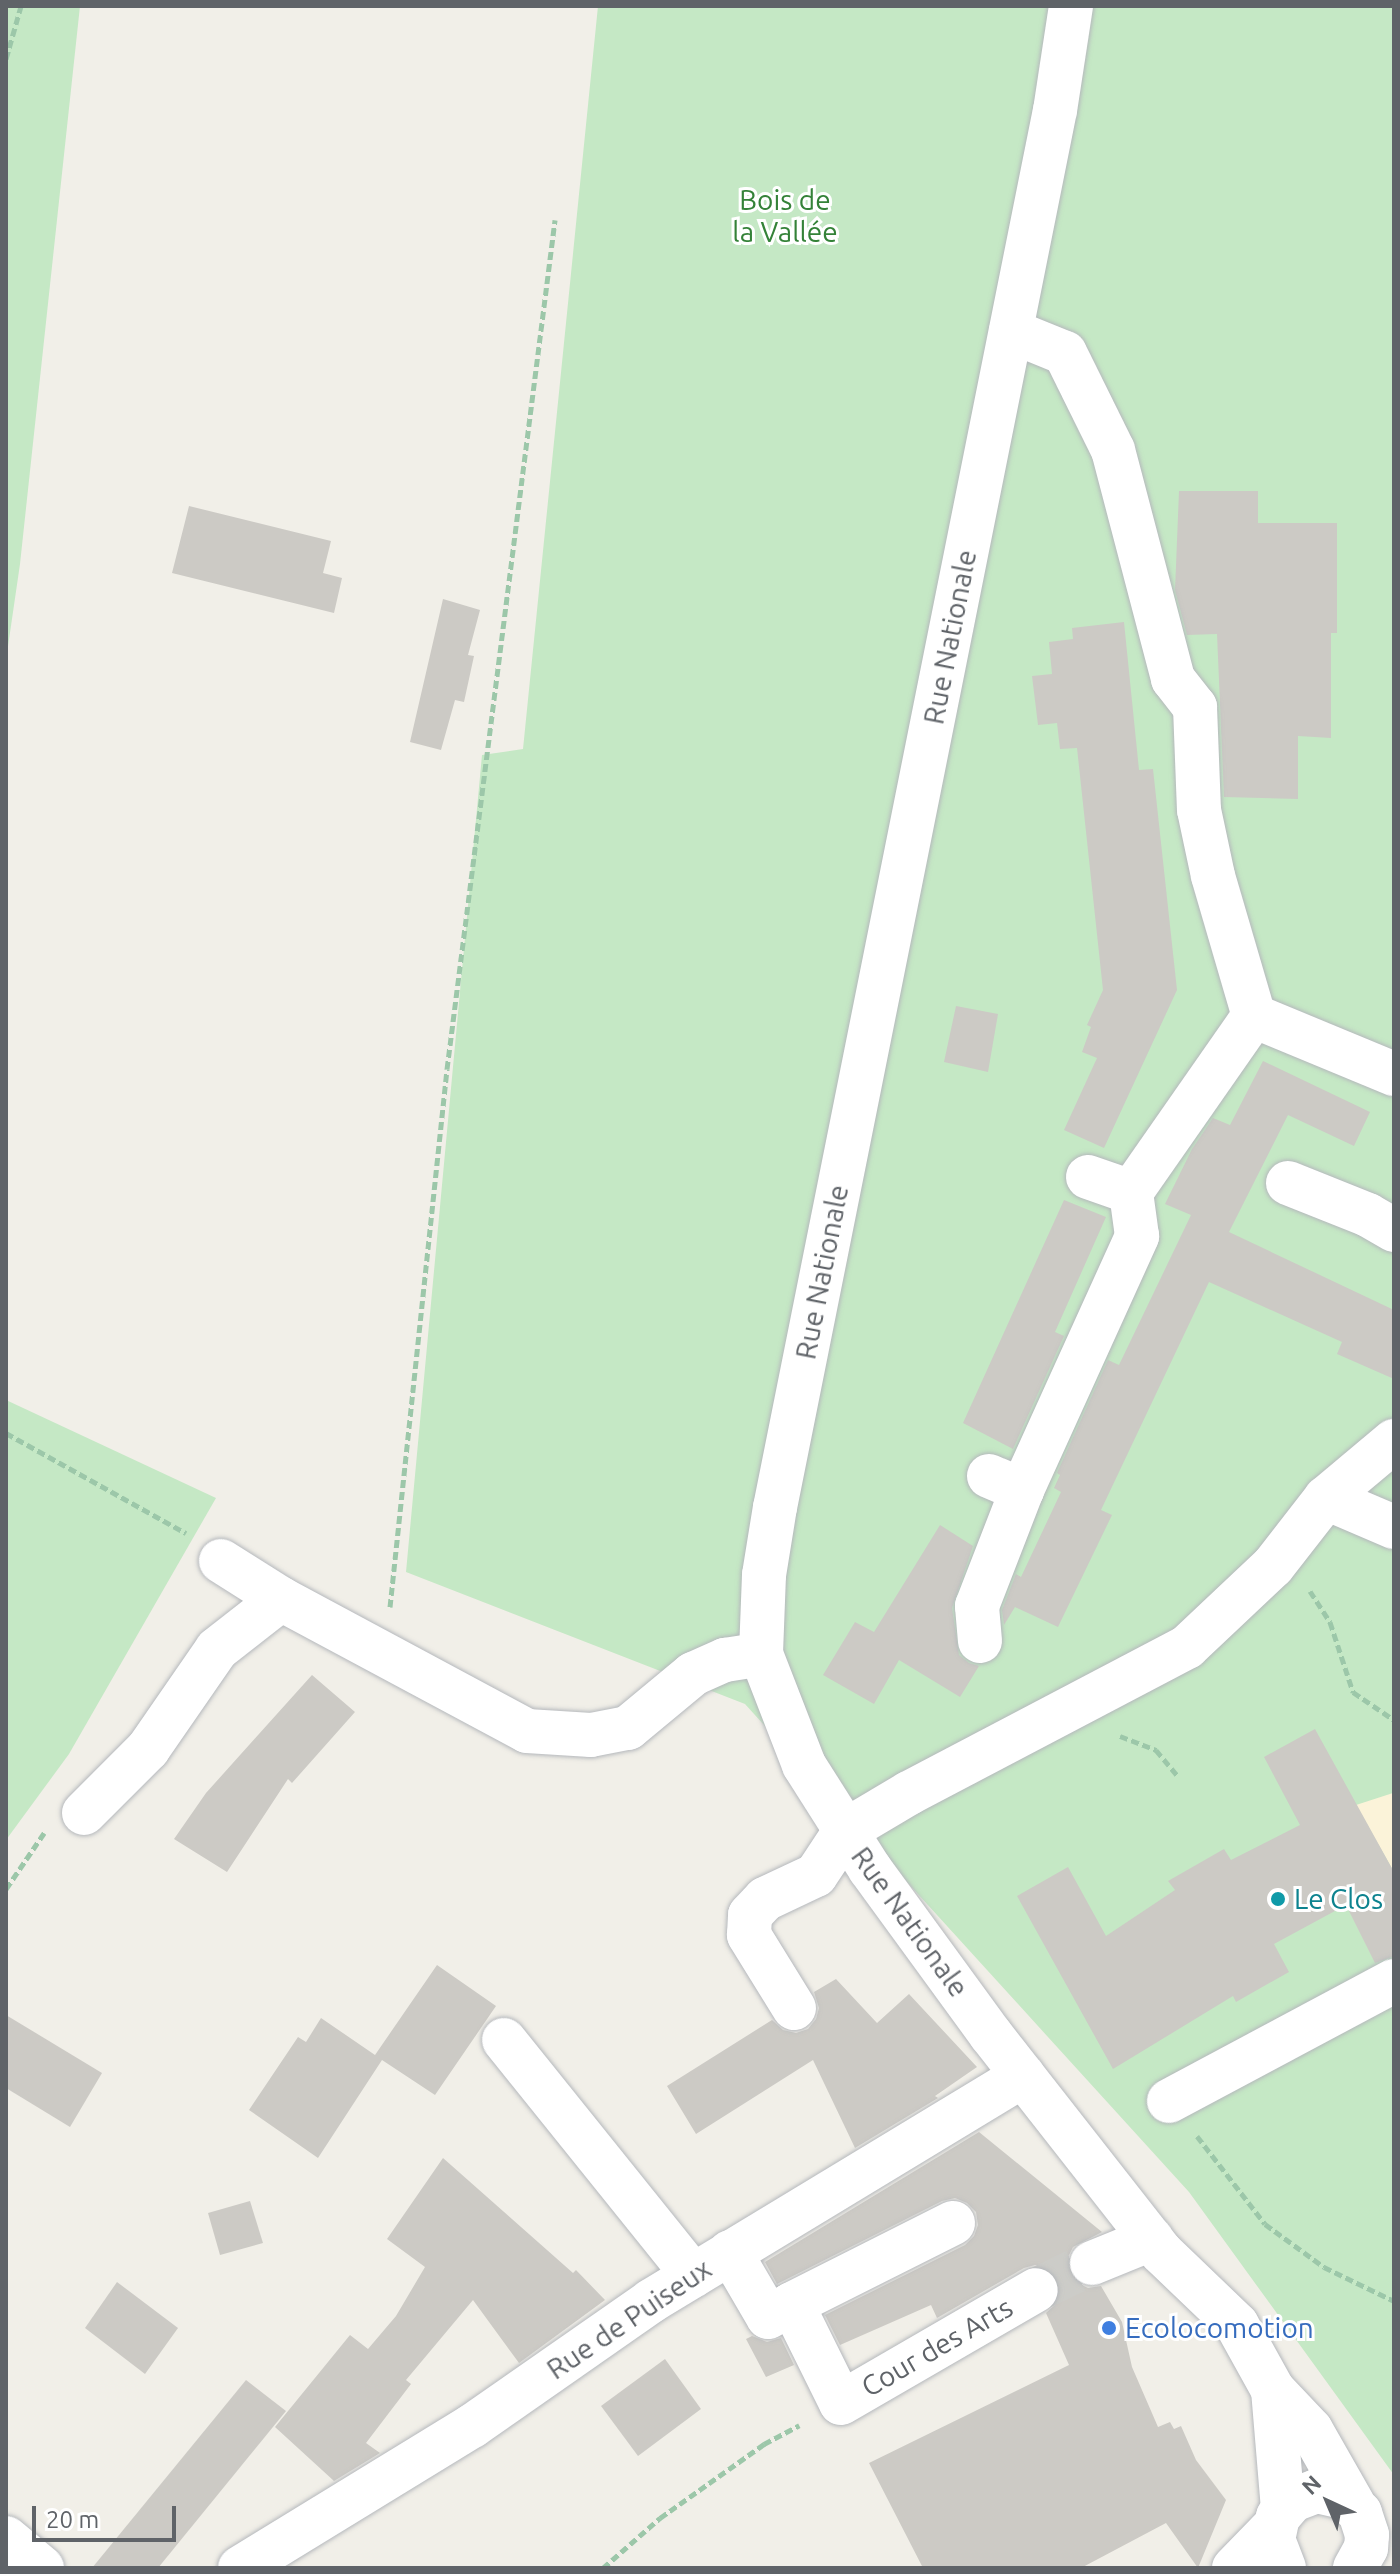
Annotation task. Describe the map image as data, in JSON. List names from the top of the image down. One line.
{"streets":{"street":["Rue Nationale","Rue de Puiseux","Cour des Arts"]},"crossings":[["Rue Nationale","Rue de Puiseux"]],"parks":["Bois de la Vallée"],"places":["Le Clos","Ecolocomotion"],"scale_bar":"20 m","north":"top left"}
